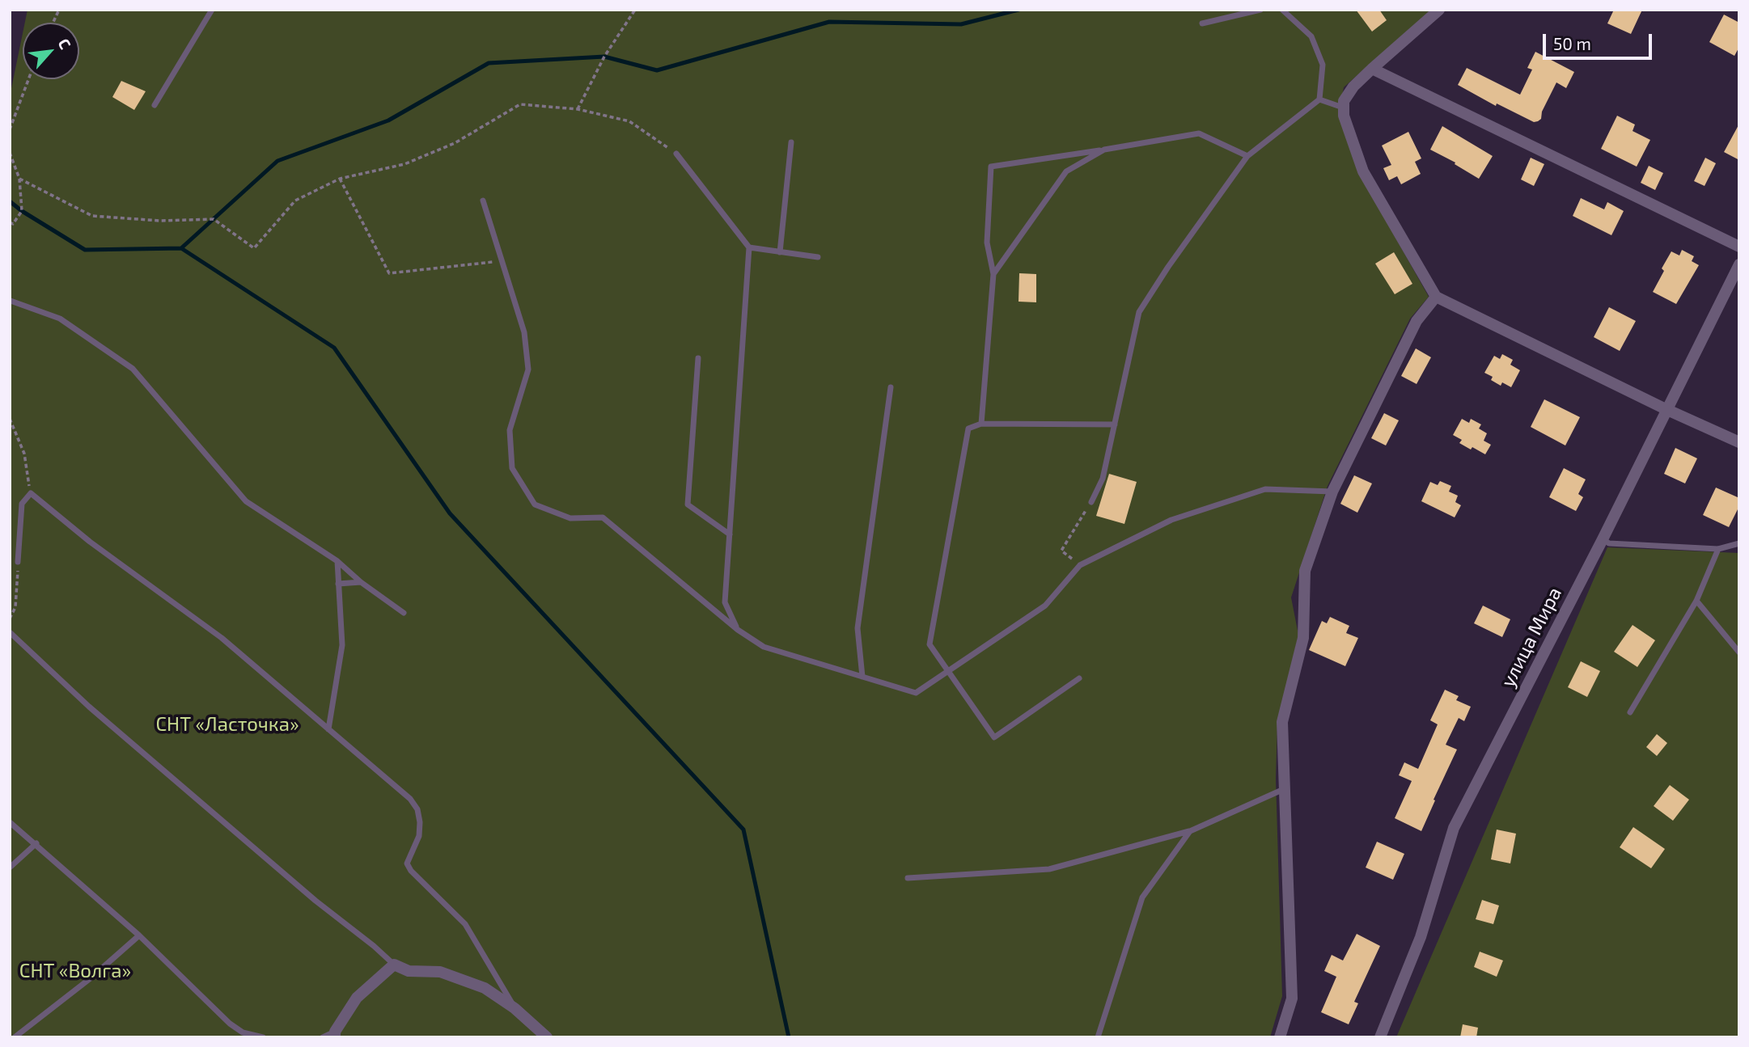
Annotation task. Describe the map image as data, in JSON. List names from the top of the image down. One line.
{"streets":{"street":["улица Мира"]},"parks":["СНТ «Ласточка»","СНТ «Волга»"],"scale_bar":"50 m","north":"top right"}
